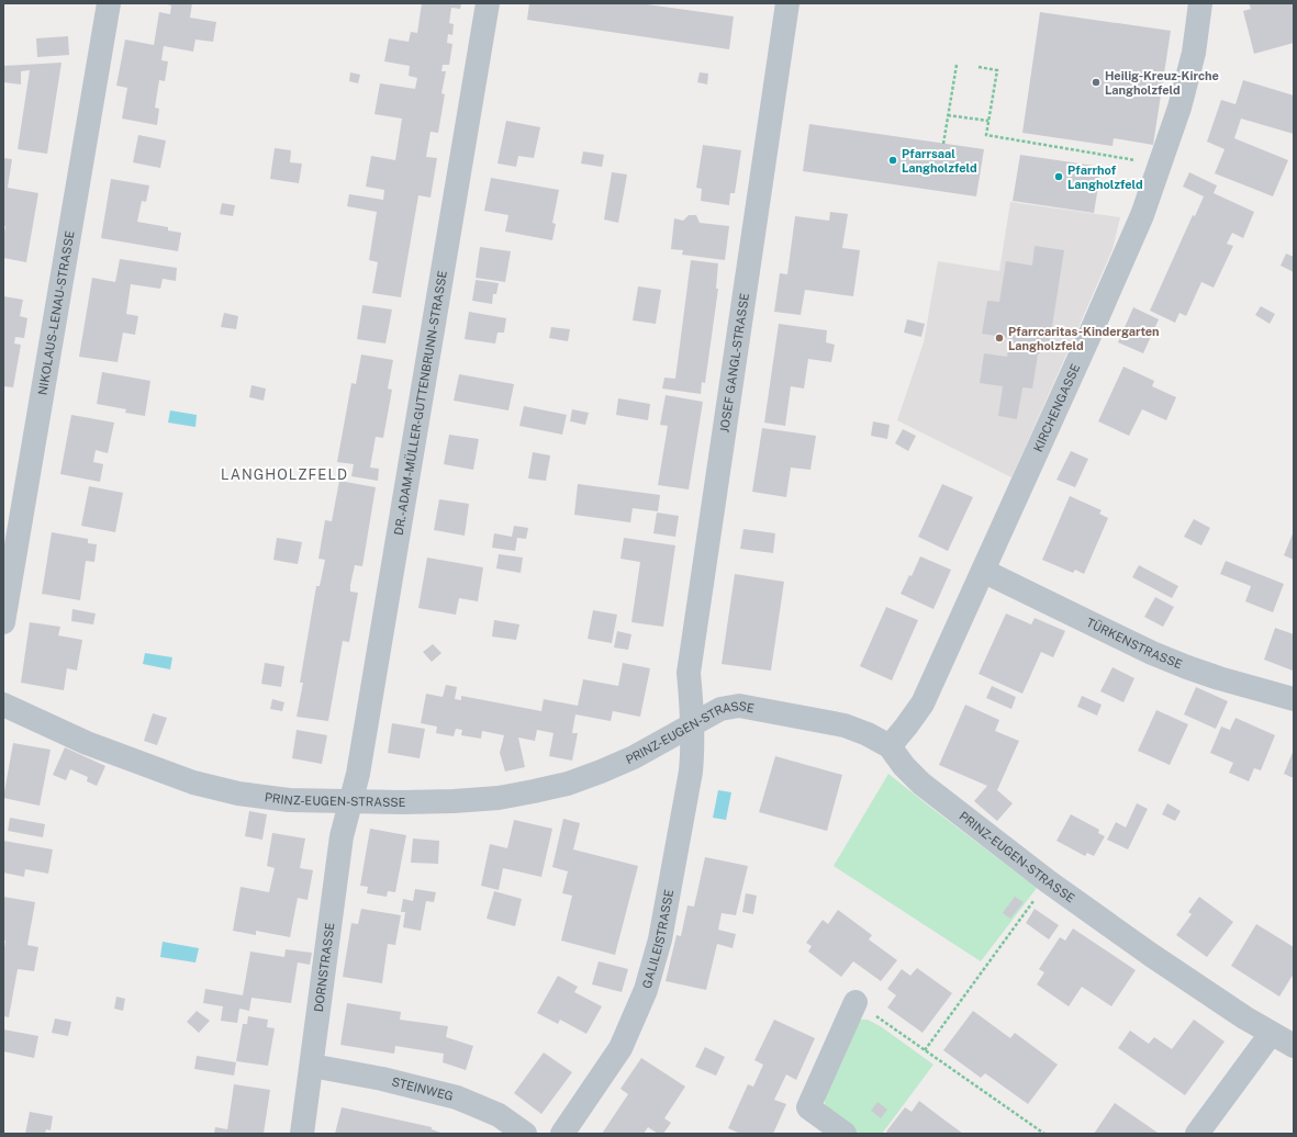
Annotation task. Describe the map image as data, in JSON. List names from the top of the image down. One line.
{"streets":{"street":["NIKOLAUS-LENAU-STRASSE","JOSEF GANGL-STRASSE","DR.-ADAM-MÜLLER-GUTTENBRUNN-STRASSE","KIRCHENGASSE","TÜRKENSTRASSE","PRINZ-EUGEN-STRASSE","GALILEISTRASSE","DORNSTRASSE","STEINWEG"]},"crossings":[["JOSEF GANGL-STRASSE","PRINZ-EUGEN-STRASSE"],["JOSEF GANGL-STRASSE","GALILEISTRASSE"],["DR.-ADAM-MÜLLER-GUTTENBRUNN-STRASSE","PRINZ-EUGEN-STRASSE"],["DR.-ADAM-MÜLLER-GUTTENBRUNN-STRASSE","DORNSTRASSE"],["KIRCHENGASSE","TÜRKENSTRASSE"],["KIRCHENGASSE","PRINZ-EUGEN-STRASSE"],["PRINZ-EUGEN-STRASSE","GALILEISTRASSE"],["PRINZ-EUGEN-STRASSE","DORNSTRASSE"],["DORNSTRASSE","STEINWEG"]],"districts":["LANGHOLZFELD"],"places":["Heilig-Kreuz-Kirche Langholzfeld","Pfarrsaal Langholzfeld","Pfarrhof Langholzfeld","Pfarrcaritas-Kindergarten Langholzfeld"]}
